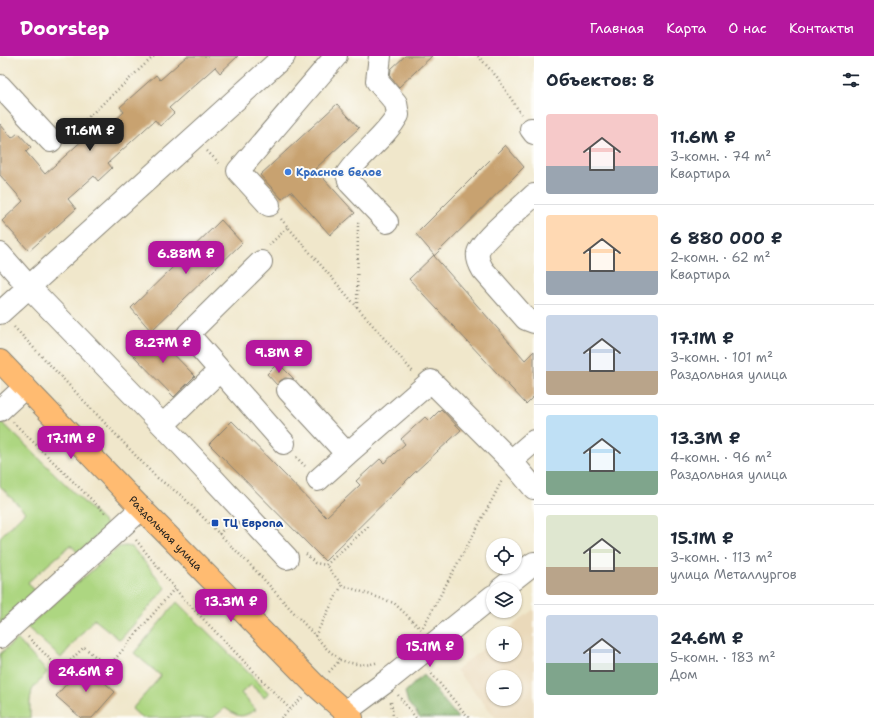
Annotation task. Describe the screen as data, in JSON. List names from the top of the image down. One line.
{"streets":{"main road":["Раздольная улица"]},"places":{"other":["Красное белое"],"transit":["ТЦ Европа"]},"page":{"header":"Doorstep","nav":["Главная","Карта","О нас","Контакты"],"heading":"Объектов: 8","list":[{"name":"11.6M ₽","note":"3-комн. · 74 m² · Квартира"},{"name":"6 880 000 ₽","note":"2-комн. · 62 m² · Квартира"},{"name":"17.1M ₽","note":"3-комн. · 101 m² · Раздольная улица"},{"name":"13.3M ₽","note":"4-комн. · 96 m² · Раздольная улица"},{"name":"15.1M ₽","note":"3-комн. · 113 m² · улица Металлургов"},{"name":"24.6M ₽","note":"5-комн. · 183 m² · Дом"}],"price":["11.6M ₽","6.88M ₽","8.27M ₽","9.8M ₽","17.1M ₽","13.3M ₽","15.1M ₽","24.6M ₽"],"map_buttons":["+","−"]}}
